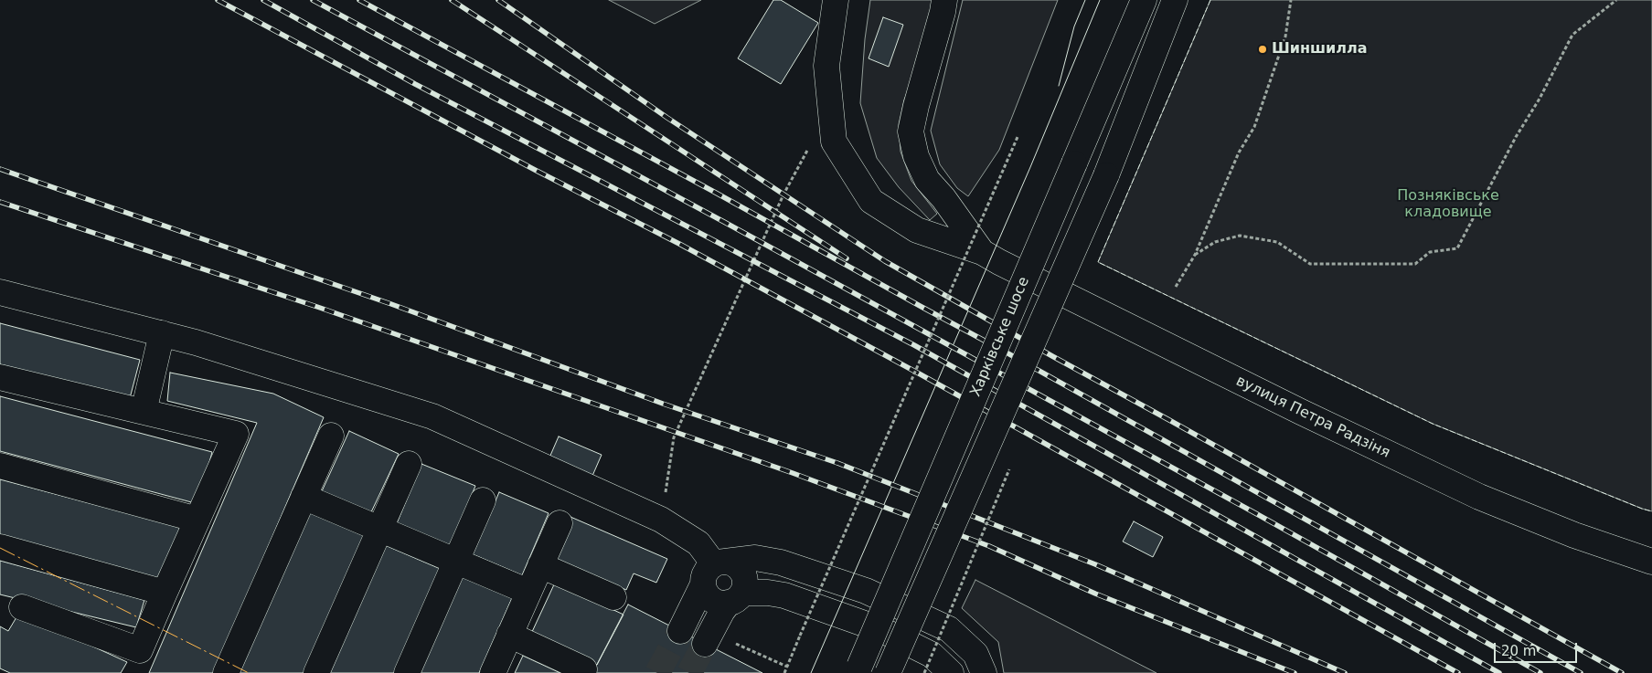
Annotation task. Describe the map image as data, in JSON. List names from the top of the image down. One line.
{"streets":{"main road":["Харківське шосе","вулиця Петра Радзіня"]},"parks":["Позняківське кладовище"],"places":["Шиншилла"],"scale_bar":"20 m"}
